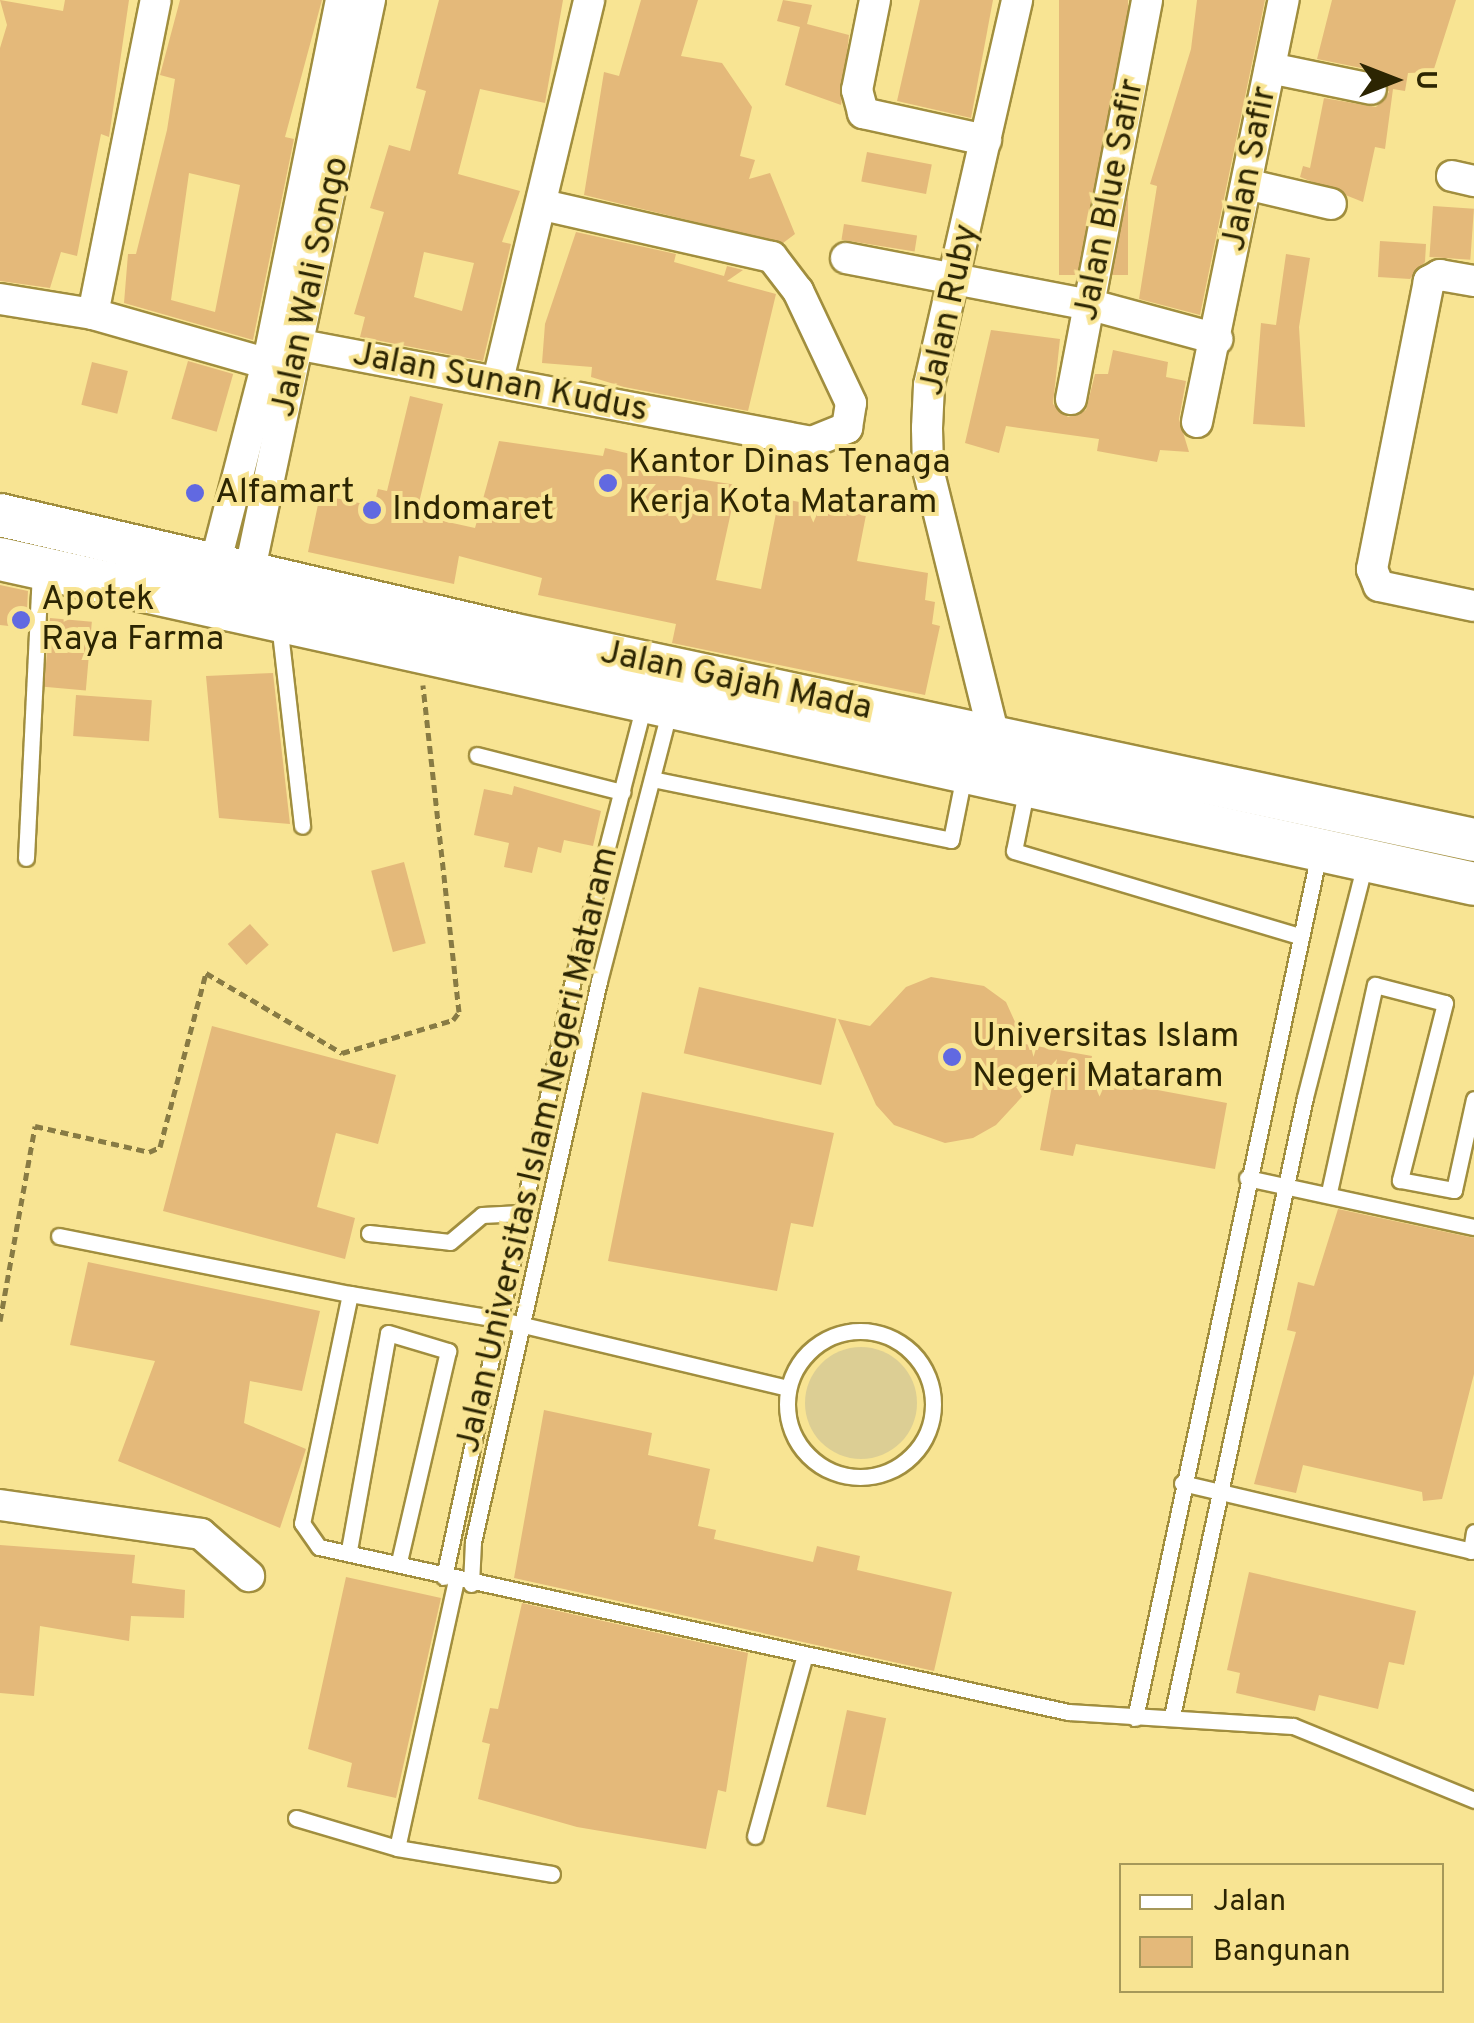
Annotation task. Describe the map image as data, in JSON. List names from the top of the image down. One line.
{"streets":{"main road":["Jalan Gajah Mada"],"street":["Jalan Safir","Jalan Blue Safir","Jalan Wali Songo","Jalan Ruby","Jalan Sunan Kudus"],"lane":["Jalan Universitas Islam Negeri Mataram"]},"crossings":[["Jalan Wali Songo","Jalan Sunan Kudus"],["Jalan Wali Songo","Jalan Gajah Mada"],["Jalan Ruby","Jalan Gajah Mada"],["Jalan Gajah Mada","Jalan Universitas Islam Negeri Mataram"]],"places":["Kantor Dinas Tenaga Kerja Kota Mataram","Alfamart","Indomaret","Apotek Raya Farma","Universitas Islam Negeri Mataram"],"legend":["Jalan","Bangunan"],"north":"right"}
